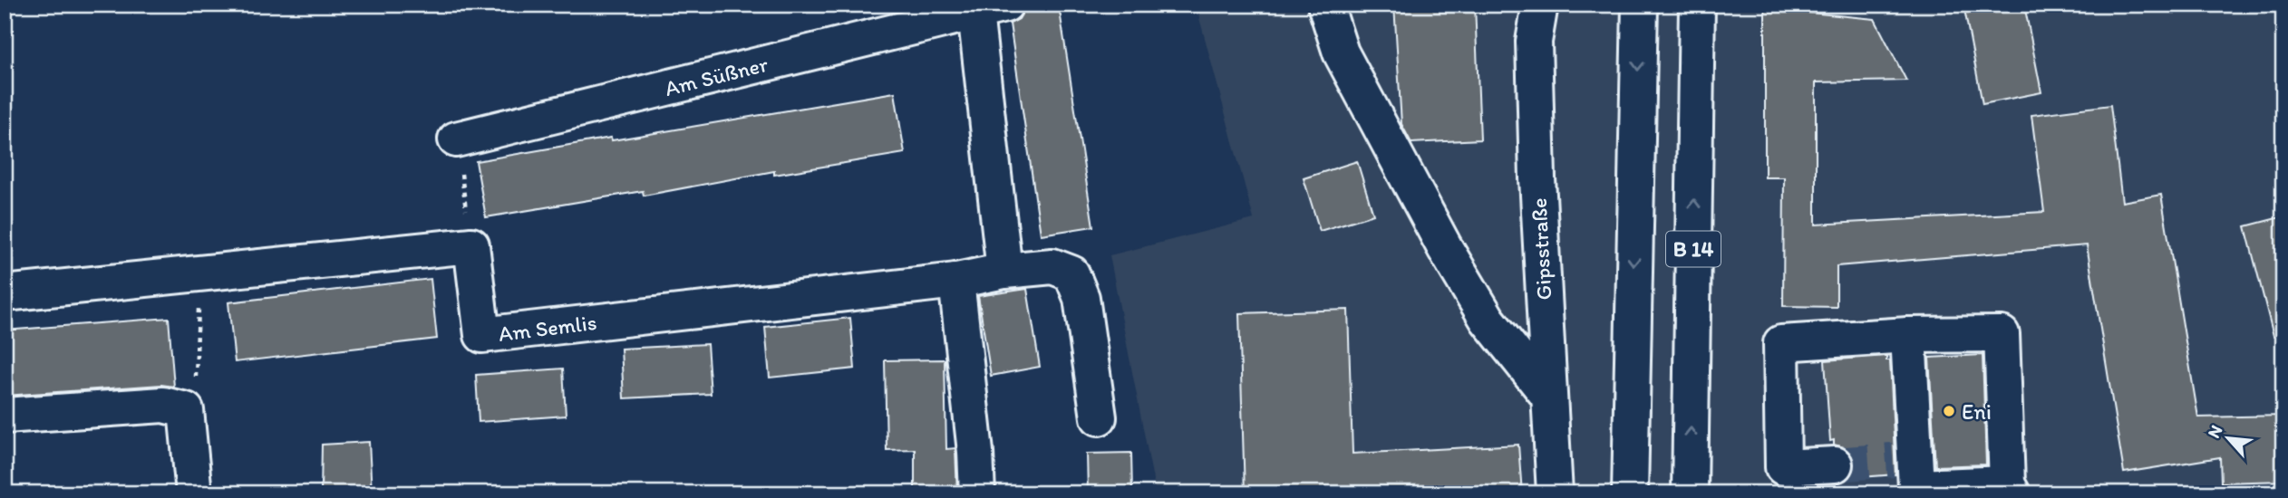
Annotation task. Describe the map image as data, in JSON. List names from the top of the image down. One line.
{"streets":{"main road":["Am Süßner","Gipsstraße","B 14","Am Semlis"]},"places":["Eni"],"north":"top left"}
